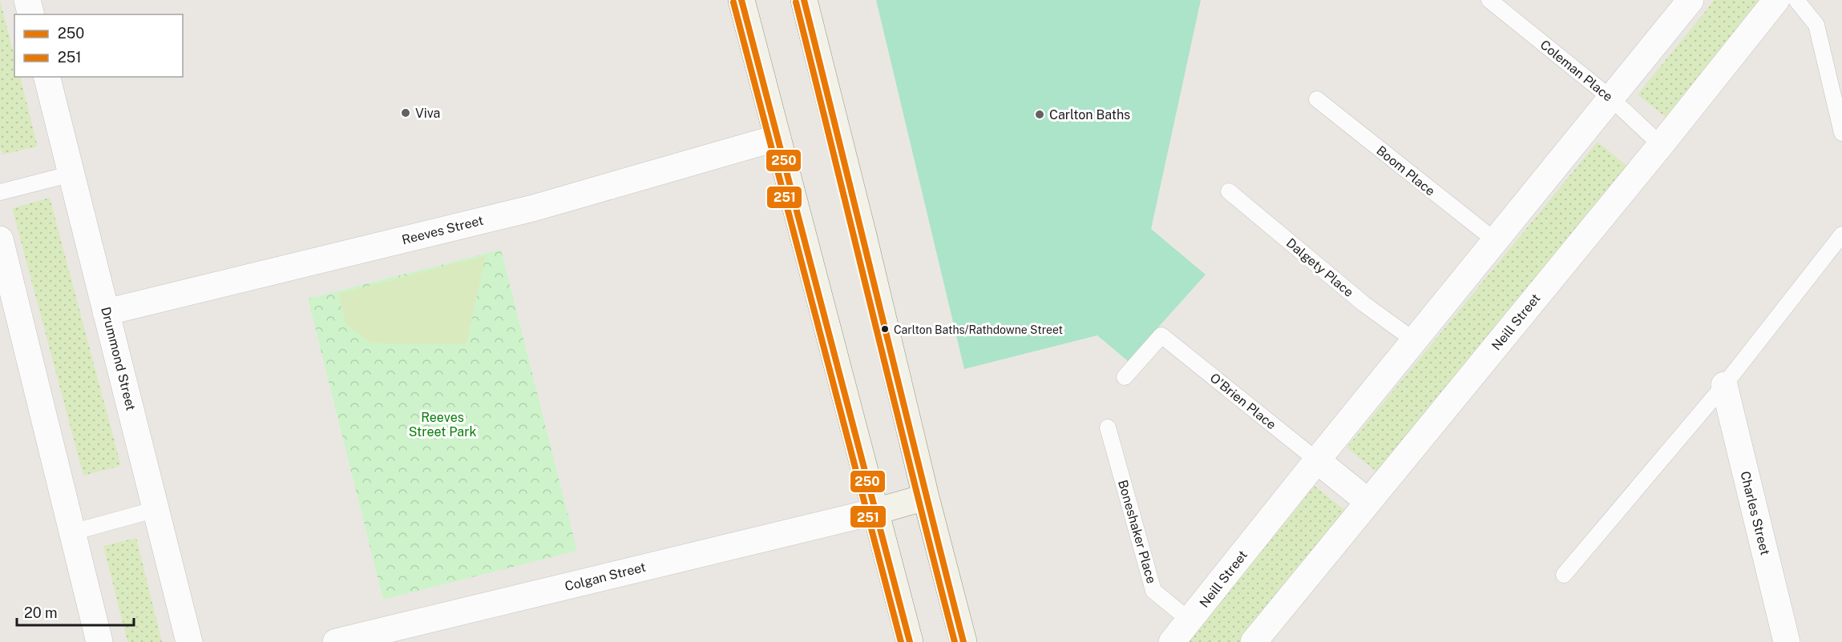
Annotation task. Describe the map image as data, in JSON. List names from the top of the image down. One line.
{"streets":{"street":["Reeves Street","Neill Street","Drummond Street","O'Brien Place","Charles Street","Colgan Street"],"lane":["Coleman Place","Boom Place","Dalgety Place","Boneshaker Place"]},"crossings":[["Coleman Place","Neill Street"],["Boom Place","Neill Street"],["Reeves Street","Drummond Street"],["Dalgety Place","Neill Street"],["Neill Street","O'Brien Place"],["Neill Street","Boneshaker Place"]],"parks":["Reeves Street Park"],"places":["Viva","Carlton Baths","Carlton Baths/Rathdowne Street"],"lines":["transit line 250","transit line 251"],"legend":["250","251"],"scale_bar":"20 m"}
